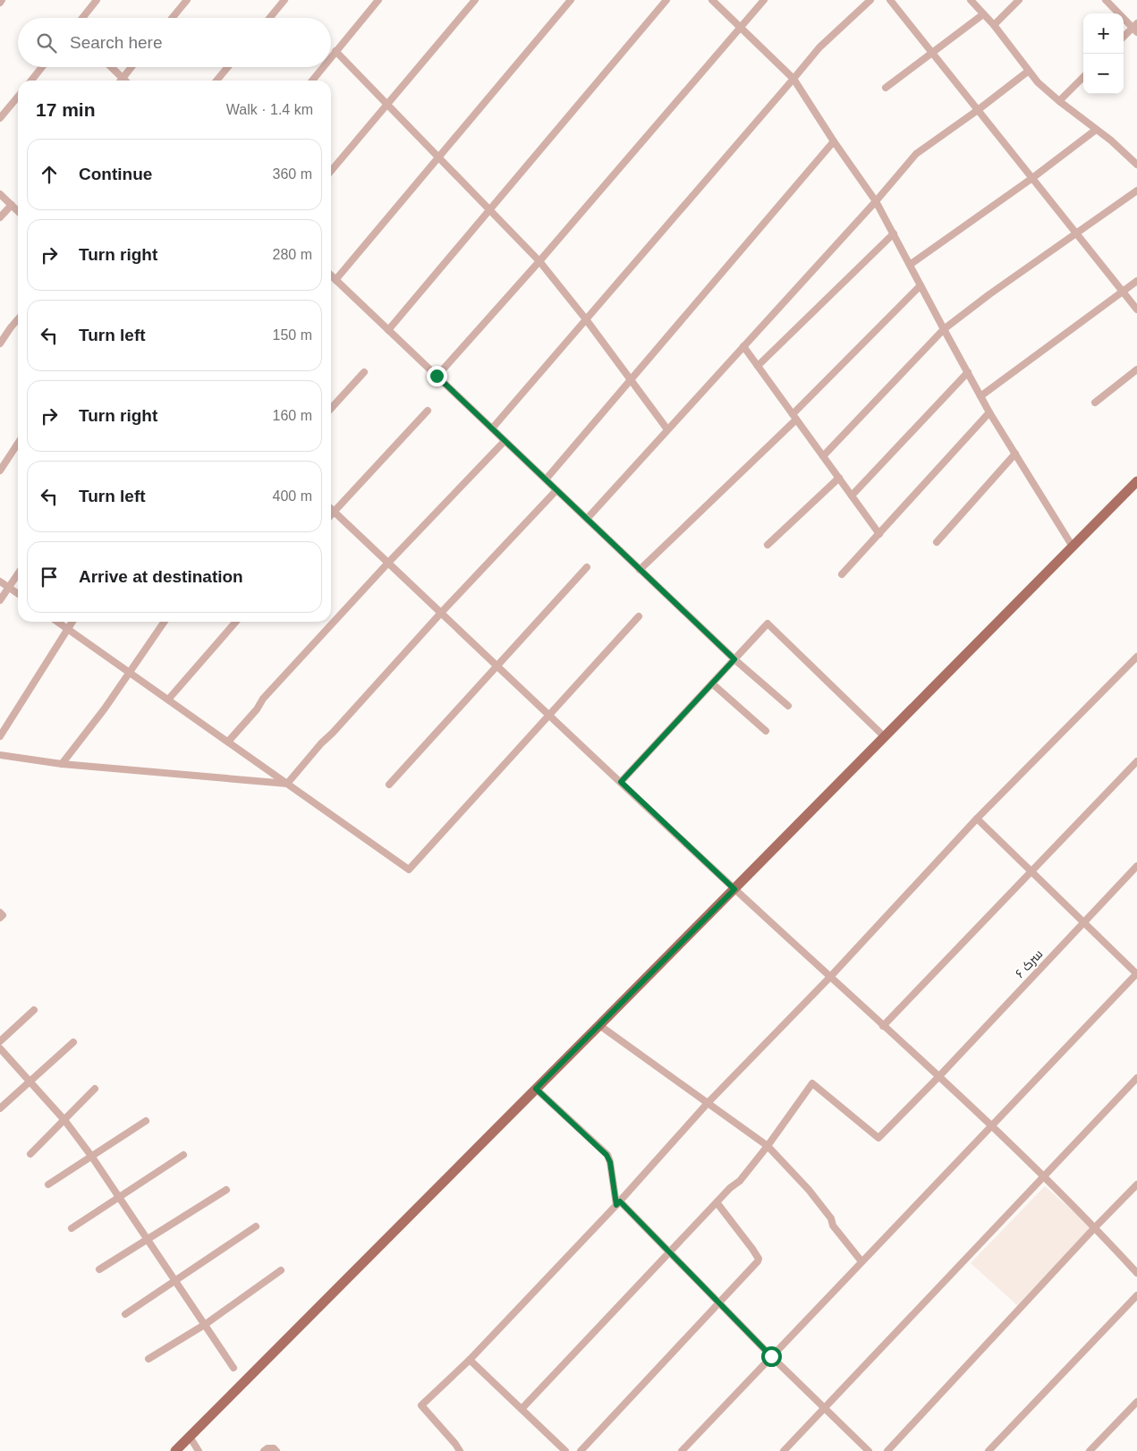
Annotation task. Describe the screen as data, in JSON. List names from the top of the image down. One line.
{"streets":{"street":["سرک ۶"]},"page":{"map_buttons":["+","−"],"search":"Search here","heading":["17 min","Walk · 1.4 km"],"list":[["Continue","360 m"],["Turn right","280 m"],["Turn left","150 m"],["Turn right","160 m"],["Turn left","400 m"],"Arrive at destination"]}}
